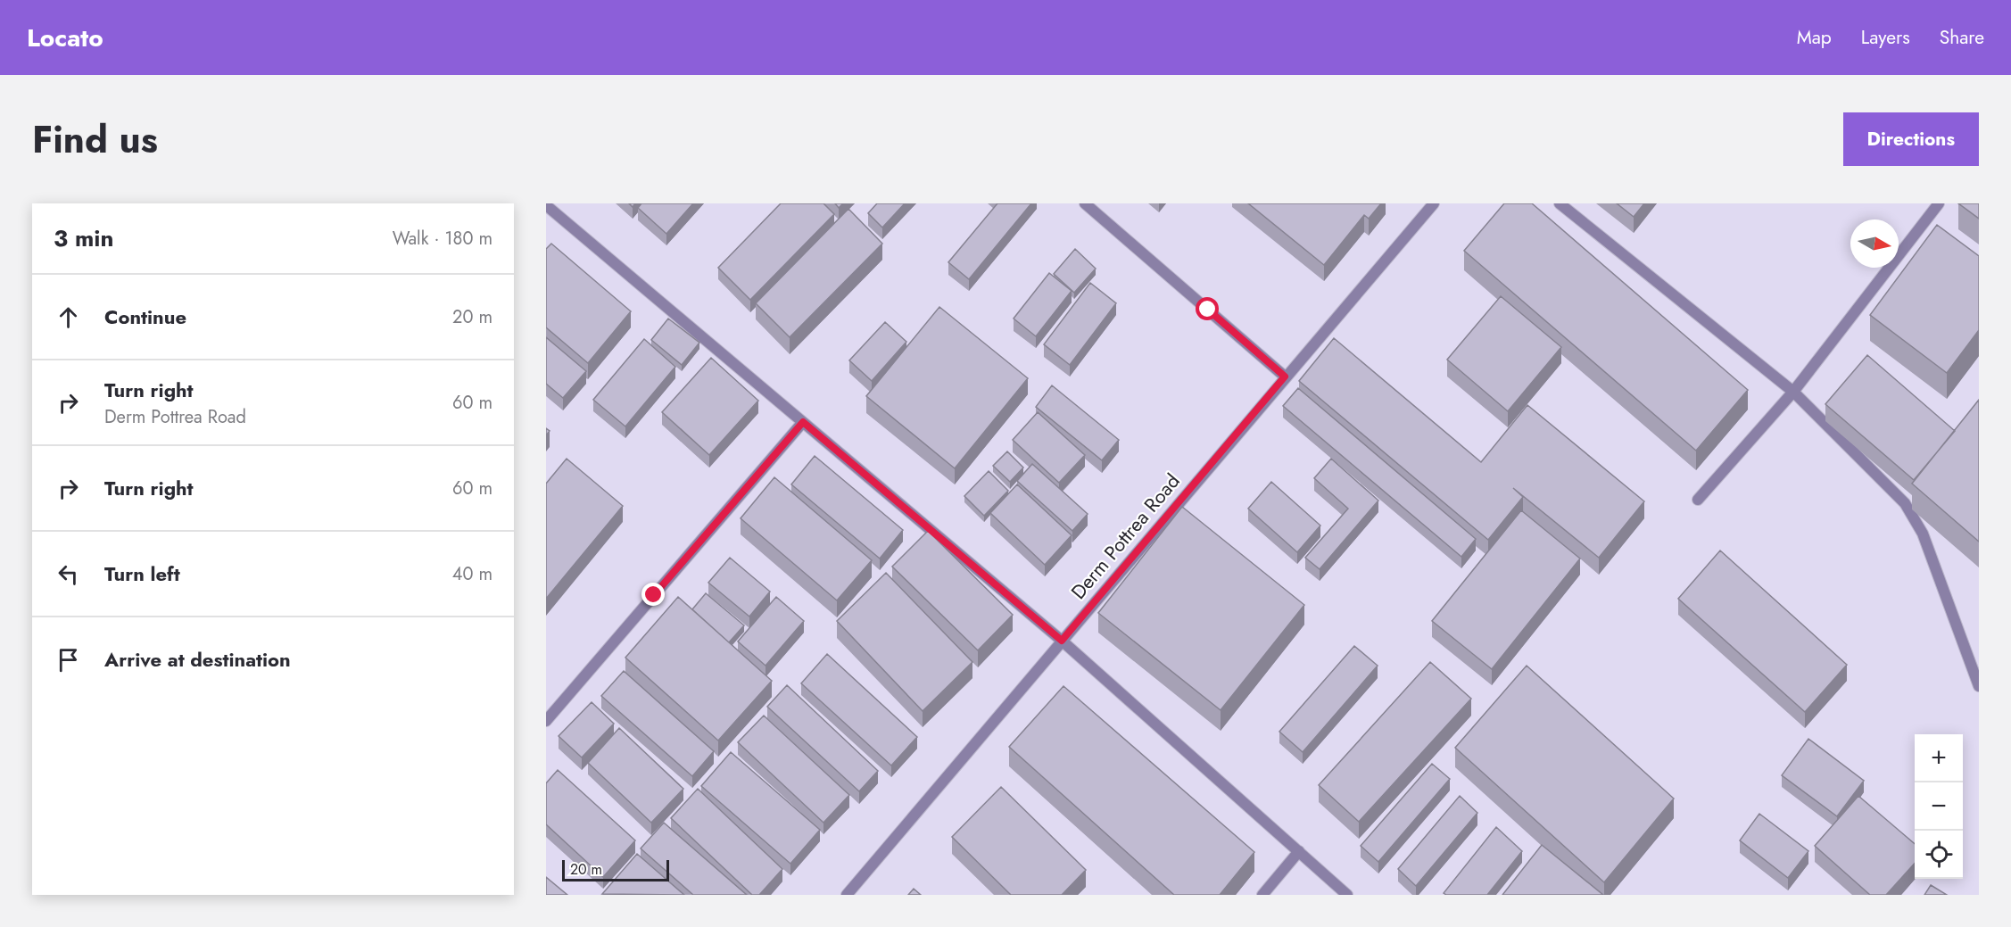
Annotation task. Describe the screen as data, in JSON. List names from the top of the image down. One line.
{"streets":{"street":["Derm Pottrea Road"]},"scale_bar":"20 m","north":"right","page":{"header":"Locato","nav":["Map","Layers","Share"],"title":"Find us","buttons":"Directions","heading":["3 min","Walk · 180 m"],"list":[["Continue","20 m"],["Turn right","Derm Pottrea Road","60 m"],["Turn right","60 m"],["Turn left","40 m"],"Arrive at destination"],"map_buttons":["+","−"],"scale":"20 m"}}
